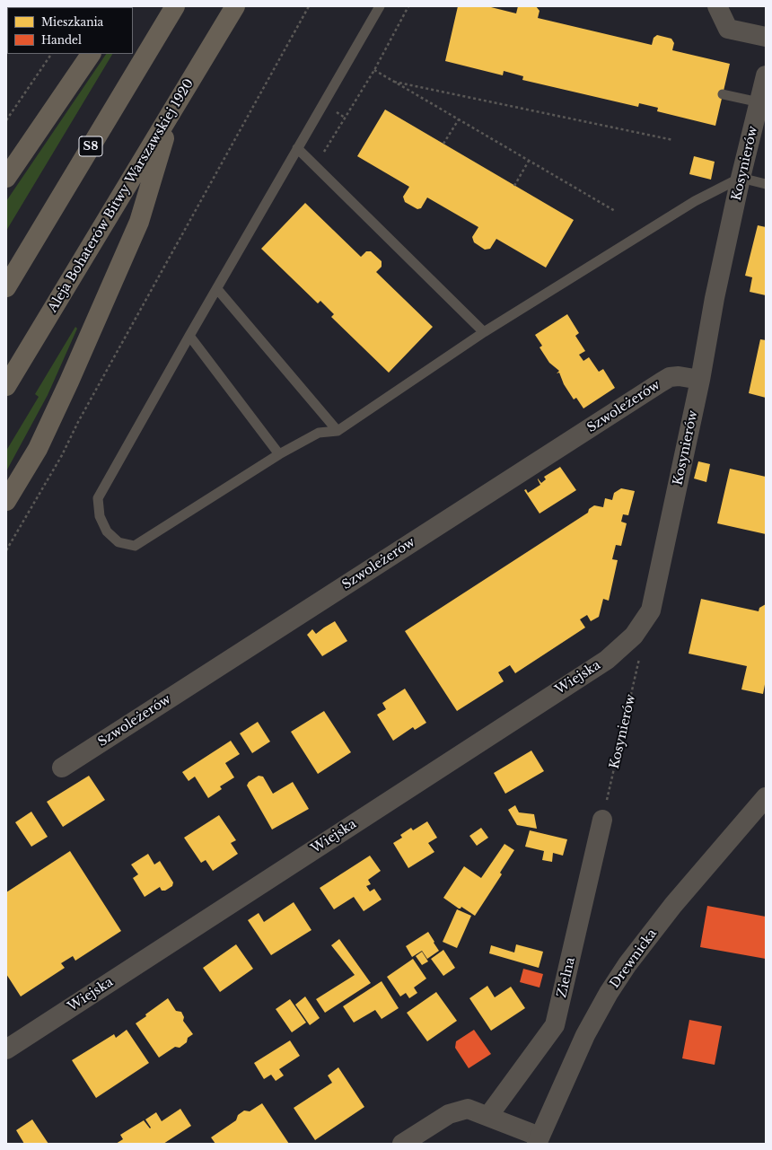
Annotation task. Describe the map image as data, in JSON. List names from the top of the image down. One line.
{"streets":{"highway":["S8","Aleja Bohaterów Bitwy Warszawskiej 1920"],"street":["Kosynierów","Szwoleżerów","Wiejska","Drewnicka","Zielna"]},"crossings":[["Kosynierów","Szwoleżerów"],["Kosynierów","Wiejska"],["Kosynierów","Zielna"]],"legend":["Mieszkania","Handel"]}
